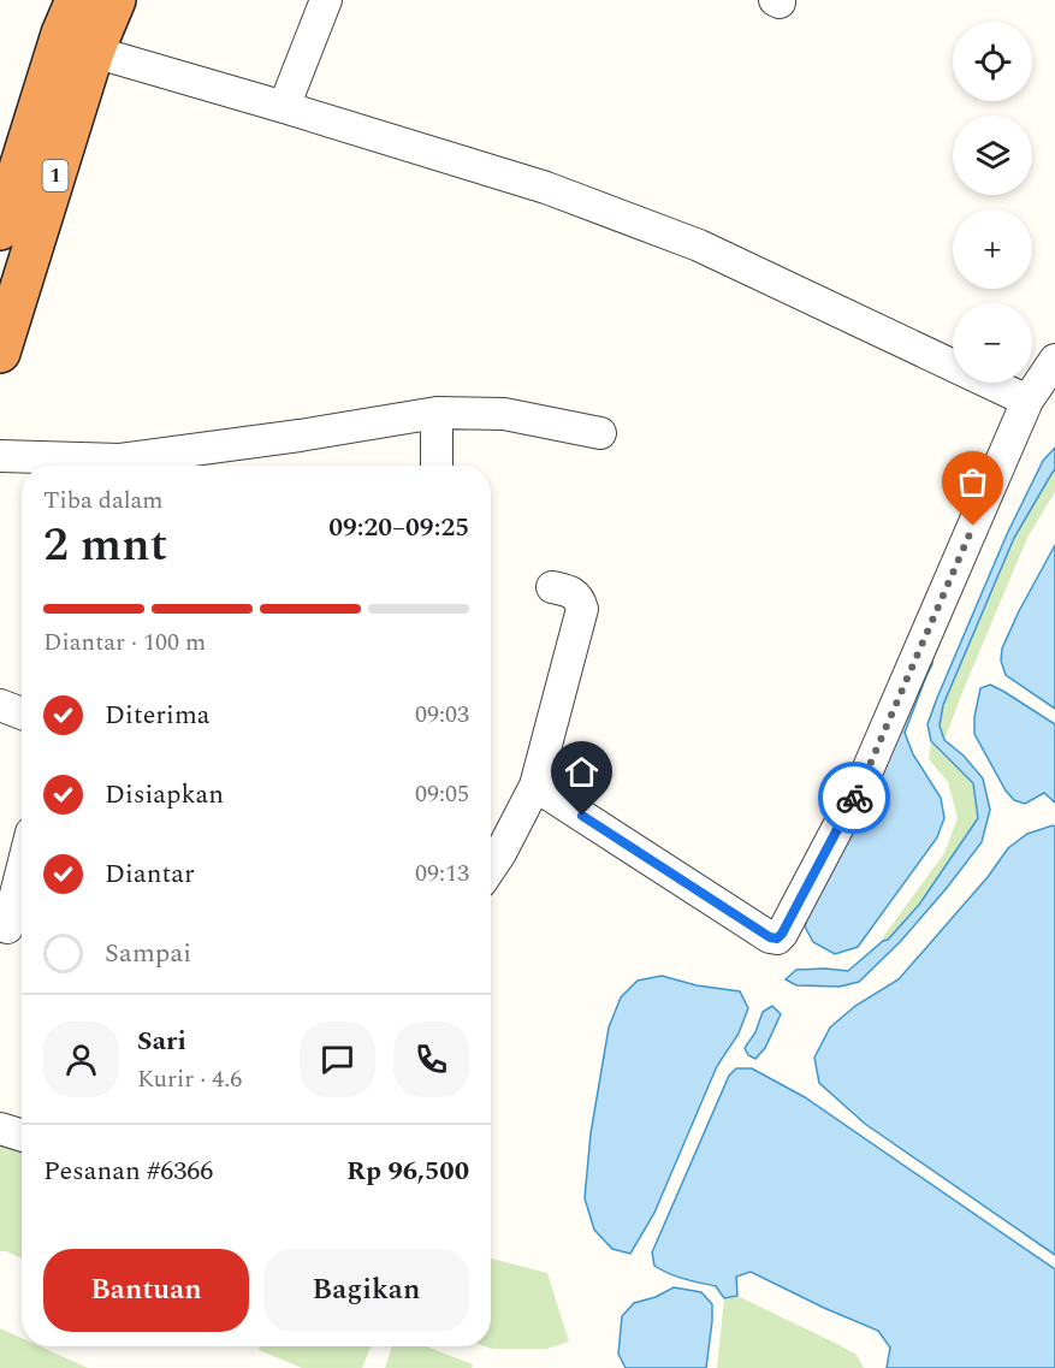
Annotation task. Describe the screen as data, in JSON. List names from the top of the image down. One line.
{"streets":{"highway":["1"]},"page":{"map_buttons":["+","−"],"heading":["2 mnt","Tiba dalam","09:20–09:25"],"panel":["Sari","Kurir · 4.6","Pesanan #6366","Rp 96,500"],"bar":"Diantar · 100 m","list":[["Diterima","09:03"],["Disiapkan","09:05"],["Diantar","09:13"],"Sampai"],"buttons":["Bantuan","Bagikan"]}}
